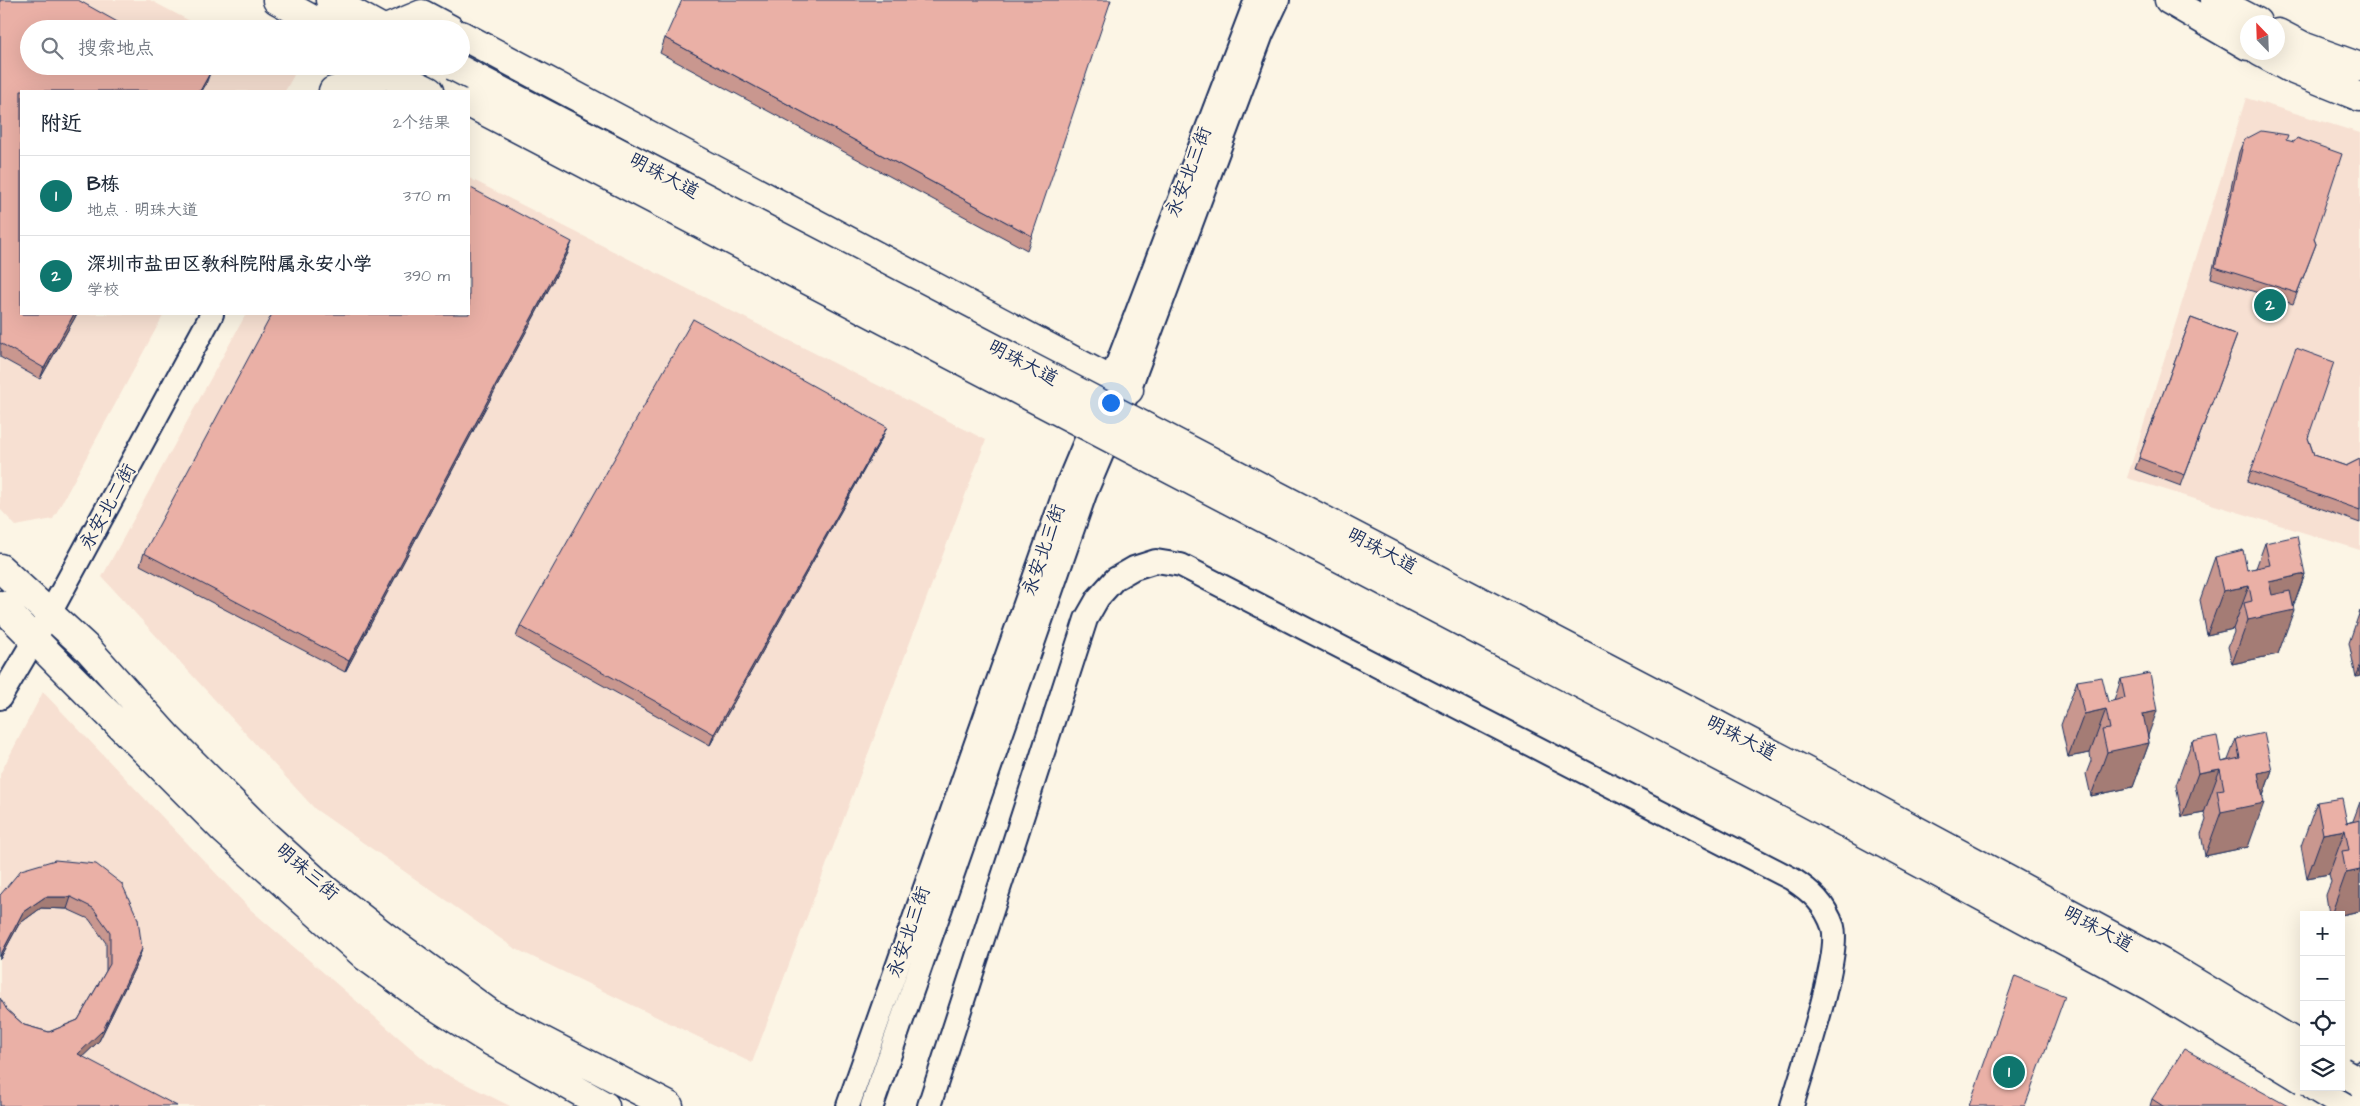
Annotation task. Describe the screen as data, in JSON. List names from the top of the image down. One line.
{"streets":{"street":["永安北三街","明珠大道","永安北二街","明珠三街"]},"crossings":[["永安北三街","明珠大道"],["永安北二街","明珠三街"]],"north":"top left","page":{"search":"搜索地点","heading":["附近","2个结果"],"list":[{"mark":"1","name":"B栋","note":"地点 · 明珠大道","value":"370 m"},{"mark":"2","name":"深圳市盐田区教科院附属永安小学","note":"学校","value":"390 m"}],"pins":["2","1"],"map_buttons":["+","−"]}}
